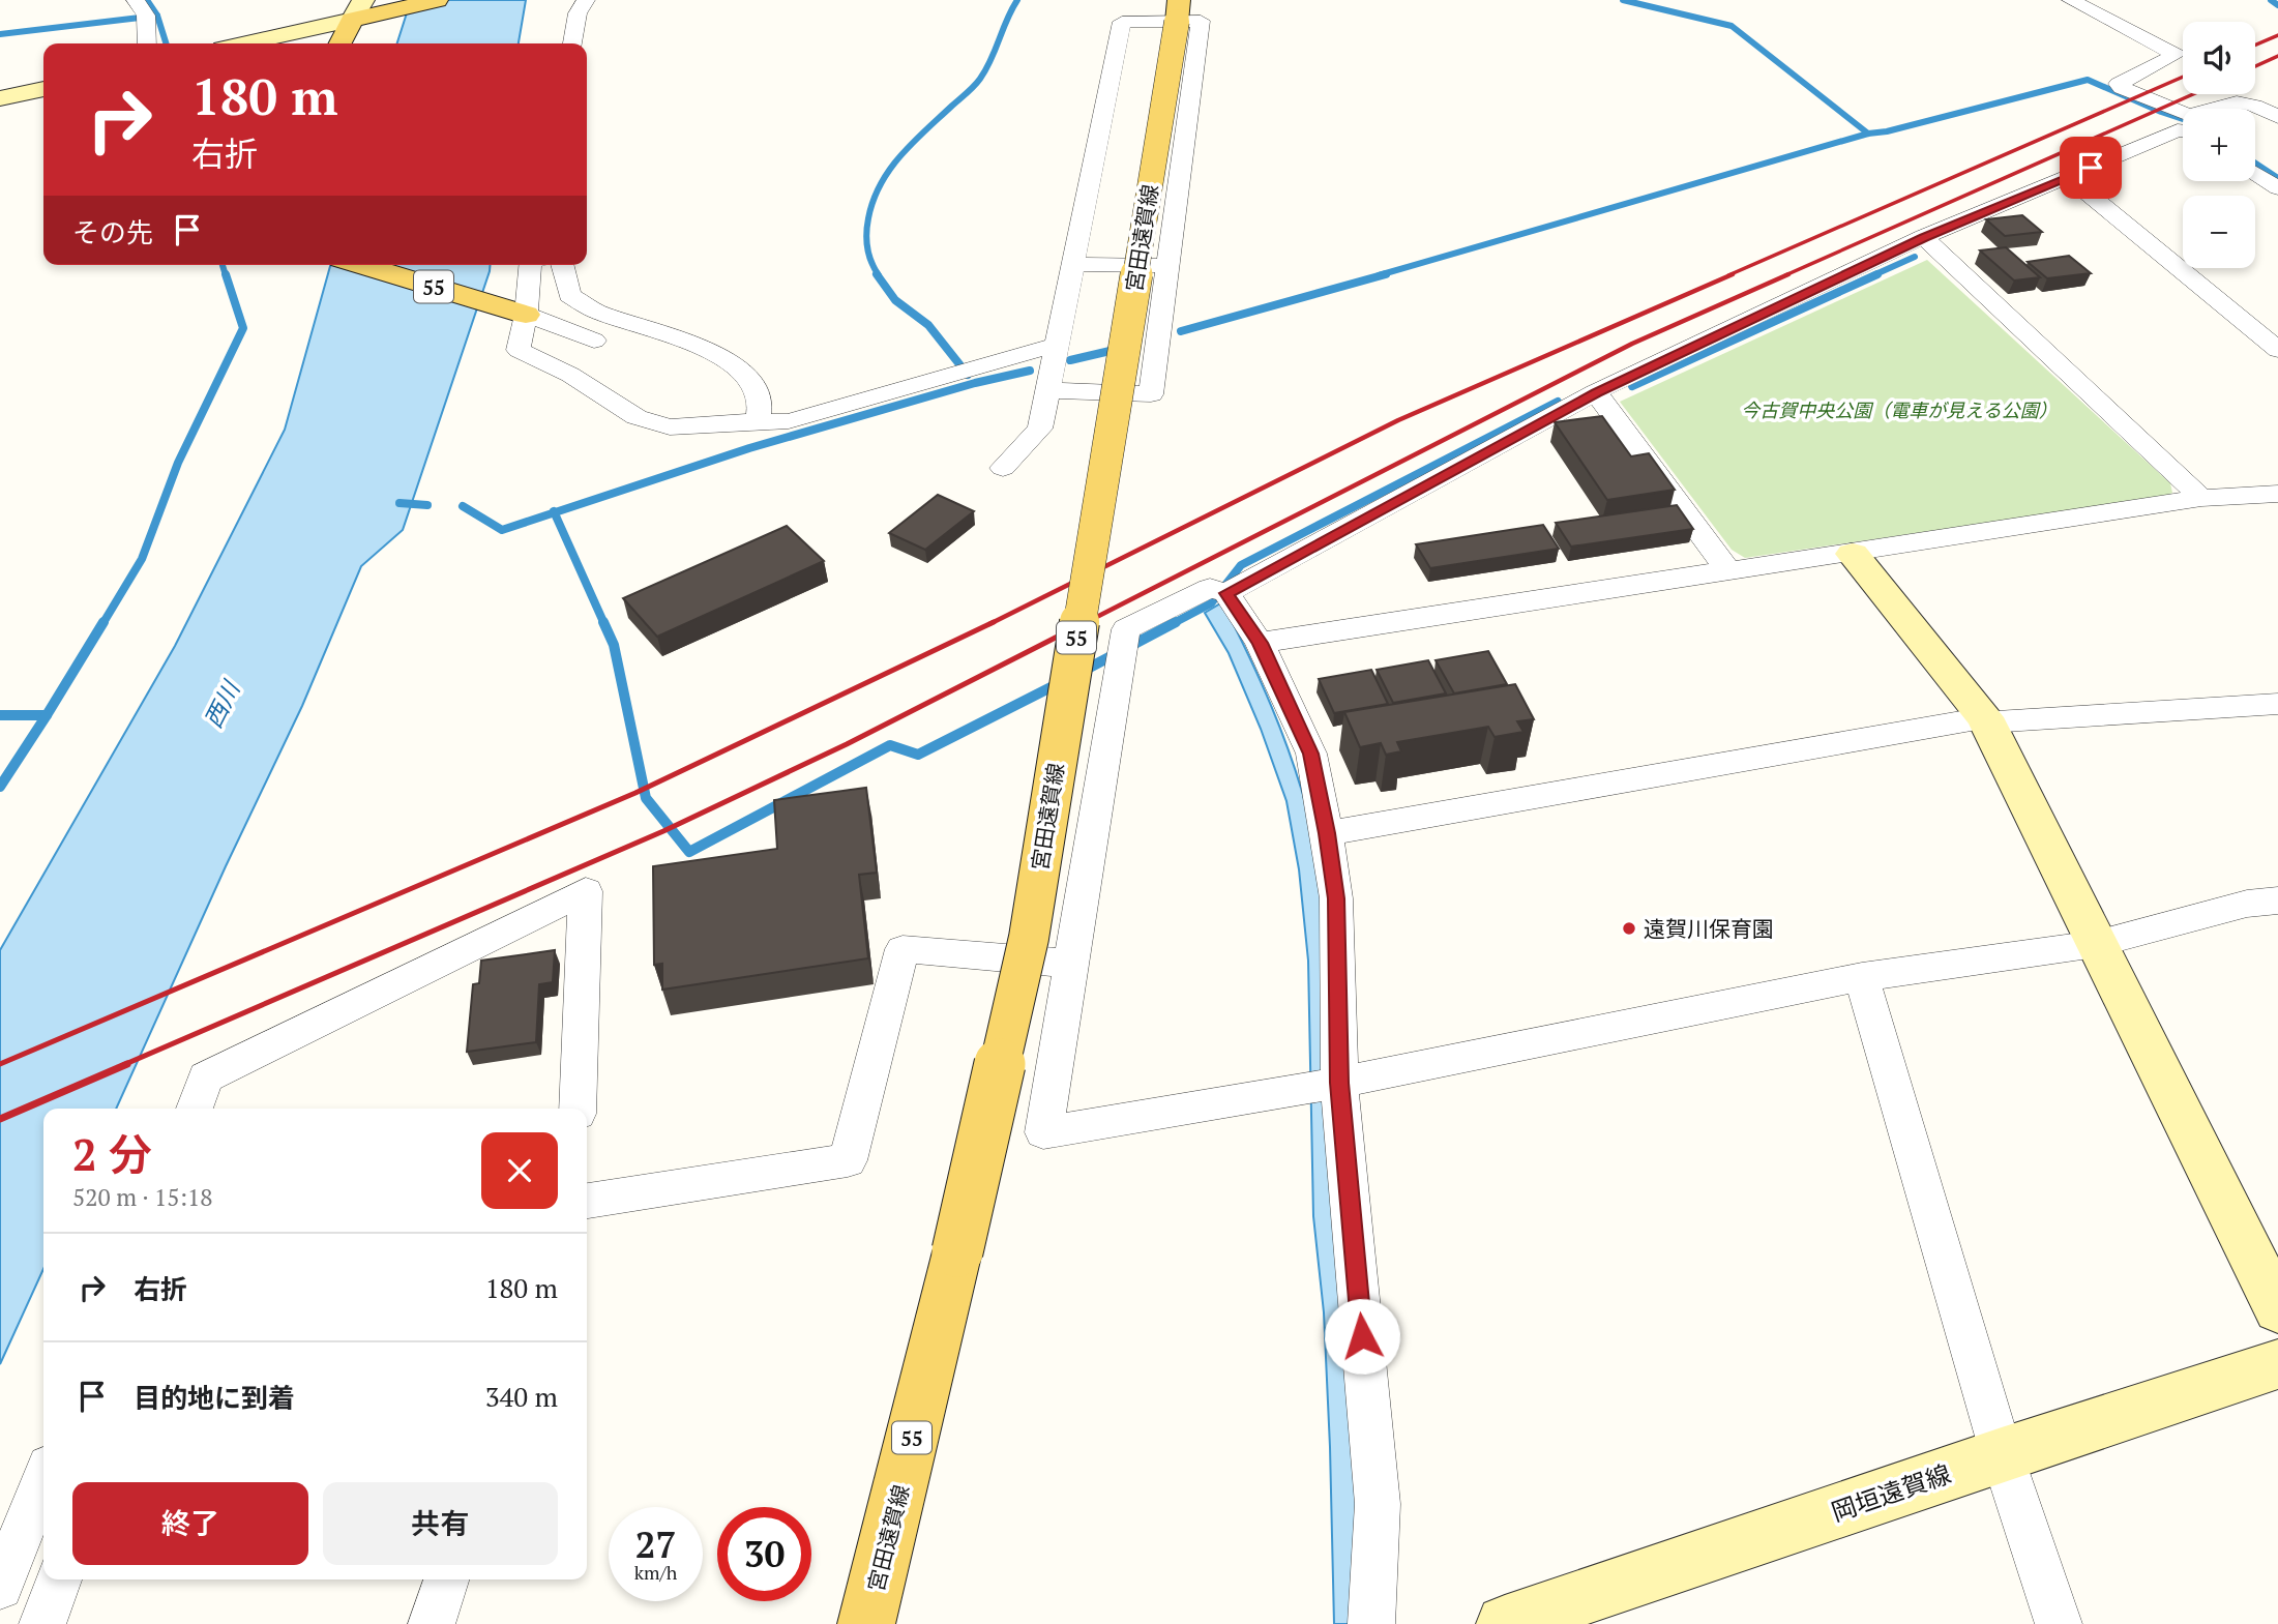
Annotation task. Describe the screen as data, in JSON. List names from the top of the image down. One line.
{"streets":{"main road":["宮田遠賀線","55"],"street":["岡垣遠賀線"]},"water":["西川"],"parks":["今古賀中央公園（電車が見える公園）"],"places":["遠賀川保育園"],"page":{"map_buttons":["+","−"],"turn":["180 m","右折"],"then":"その先","heading":["2 分","520 m · 15:18"],"list":[{"name":"右折","value":"180 m"},{"name":"目的地に到着","value":"340 m"}],"buttons":["終了","共有"],"speed":"27 km/h","limit":"30"}}
